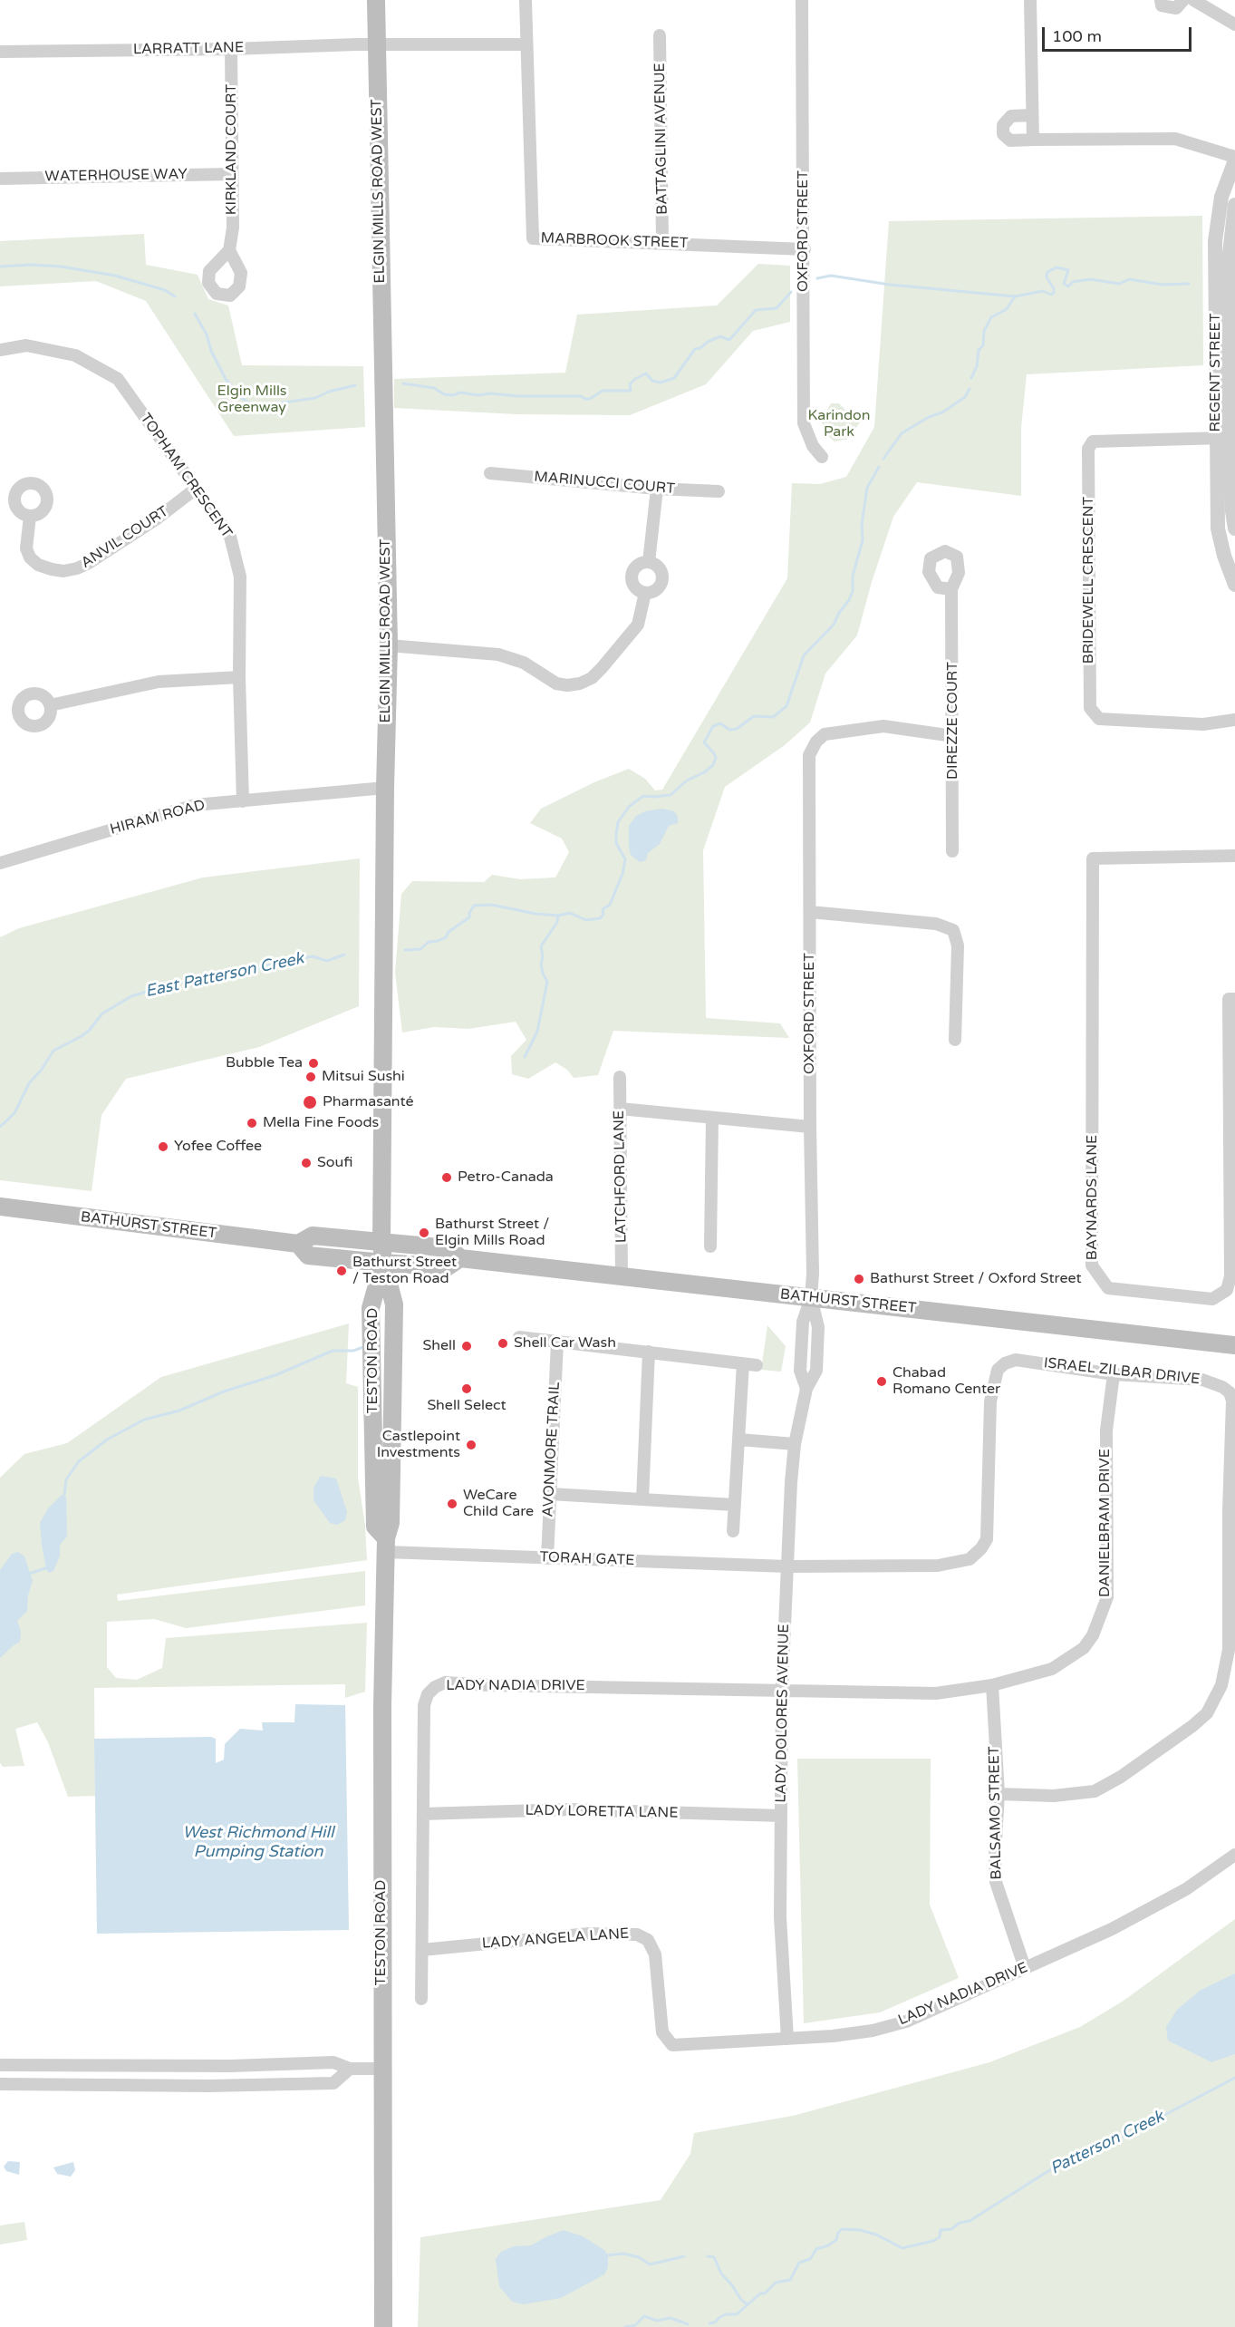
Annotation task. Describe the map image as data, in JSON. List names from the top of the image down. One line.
{"streets":{"main road":["ELGIN MILLS ROAD WEST","BATHURST STREET","TESTON ROAD"],"street":["LARRATT LANE","BATTAGLINI AVENUE","KIRKLAND COURT","WATERHOUSE WAY","OXFORD STREET","MARBROOK STREET","REGENT STREET","TOPHAM CRESCENT","MARINUCCI COURT","ANVIL COURT","BRIDEWELL CRESCENT","DIREZZE COURT","HIRAM ROAD","LATCHFORD LANE","BAYNARDS LANE","ISRAEL ZILBAR DRIVE","AVONMORE TRAIL","DANIELBRAM DRIVE","TORAH GATE","LADY NADIA DRIVE","LADY DOLORES AVENUE","LADY LORETTA LANE","BALSAMO STREET","LADY ANGELA LANE"]},"crossings":[["LARRATT LANE","KIRKLAND COURT"],["LARRATT LANE","ELGIN MILLS ROAD WEST"],["LARRATT LANE","MARBROOK STREET"],["BATTAGLINI AVENUE","MARBROOK STREET"],["KIRKLAND COURT","WATERHOUSE WAY"],["ELGIN MILLS ROAD WEST","HIRAM ROAD"],["ELGIN MILLS ROAD WEST","BATHURST STREET"],["ELGIN MILLS ROAD WEST","TESTON ROAD"],["OXFORD STREET","MARBROOK STREET"],["OXFORD STREET","DIREZZE COURT"],["OXFORD STREET","BATHURST STREET"],["OXFORD STREET","LADY DOLORES AVENUE"],["REGENT STREET","BRIDEWELL CRESCENT"],["TOPHAM CRESCENT","ANVIL COURT"],["TOPHAM CRESCENT","HIRAM ROAD"],["LATCHFORD LANE","BATHURST STREET"],["BATHURST STREET","TESTON ROAD"],["BATHURST STREET","LADY DOLORES AVENUE"],["TESTON ROAD","TORAH GATE"],["ISRAEL ZILBAR DRIVE","DANIELBRAM DRIVE"],["ISRAEL ZILBAR DRIVE","TORAH GATE"],["ISRAEL ZILBAR DRIVE","LADY DOLORES AVENUE"],["ISRAEL ZILBAR DRIVE","BALSAMO STREET"],["AVONMORE TRAIL","TORAH GATE"],["DANIELBRAM DRIVE","LADY NADIA DRIVE"],["DANIELBRAM DRIVE","LADY DOLORES AVENUE"],["DANIELBRAM DRIVE","BALSAMO STREET"],["TORAH GATE","LADY DOLORES AVENUE"],["LADY NADIA DRIVE","LADY DOLORES AVENUE"],["LADY NADIA DRIVE","LADY LORETTA LANE"],["LADY NADIA DRIVE","BALSAMO STREET"],["LADY NADIA DRIVE","LADY ANGELA LANE"],["LADY DOLORES AVENUE","LADY LORETTA LANE"]],"water":["East Patterson Creek","West Richmond Hill Pumping Station","Patterson Creek"],"parks":["Elgin Mills Greenway","Karindon Park"],"places":["Bubble Tea","Mitsui Sushi","Pharmasanté","Mella Fine Foods","Yofee Coffee","Soufi","Petro-Canada","Bathurst Street / Elgin Mills Road","Bathurst Street / Teston Road","Bathurst Street / Oxford Street","Shell Car Wash","Shell","Chabad Romano Center","Shell Select","Castlepoint Investments","WeCare Child Care"],"scale_bar":"100 m"}
